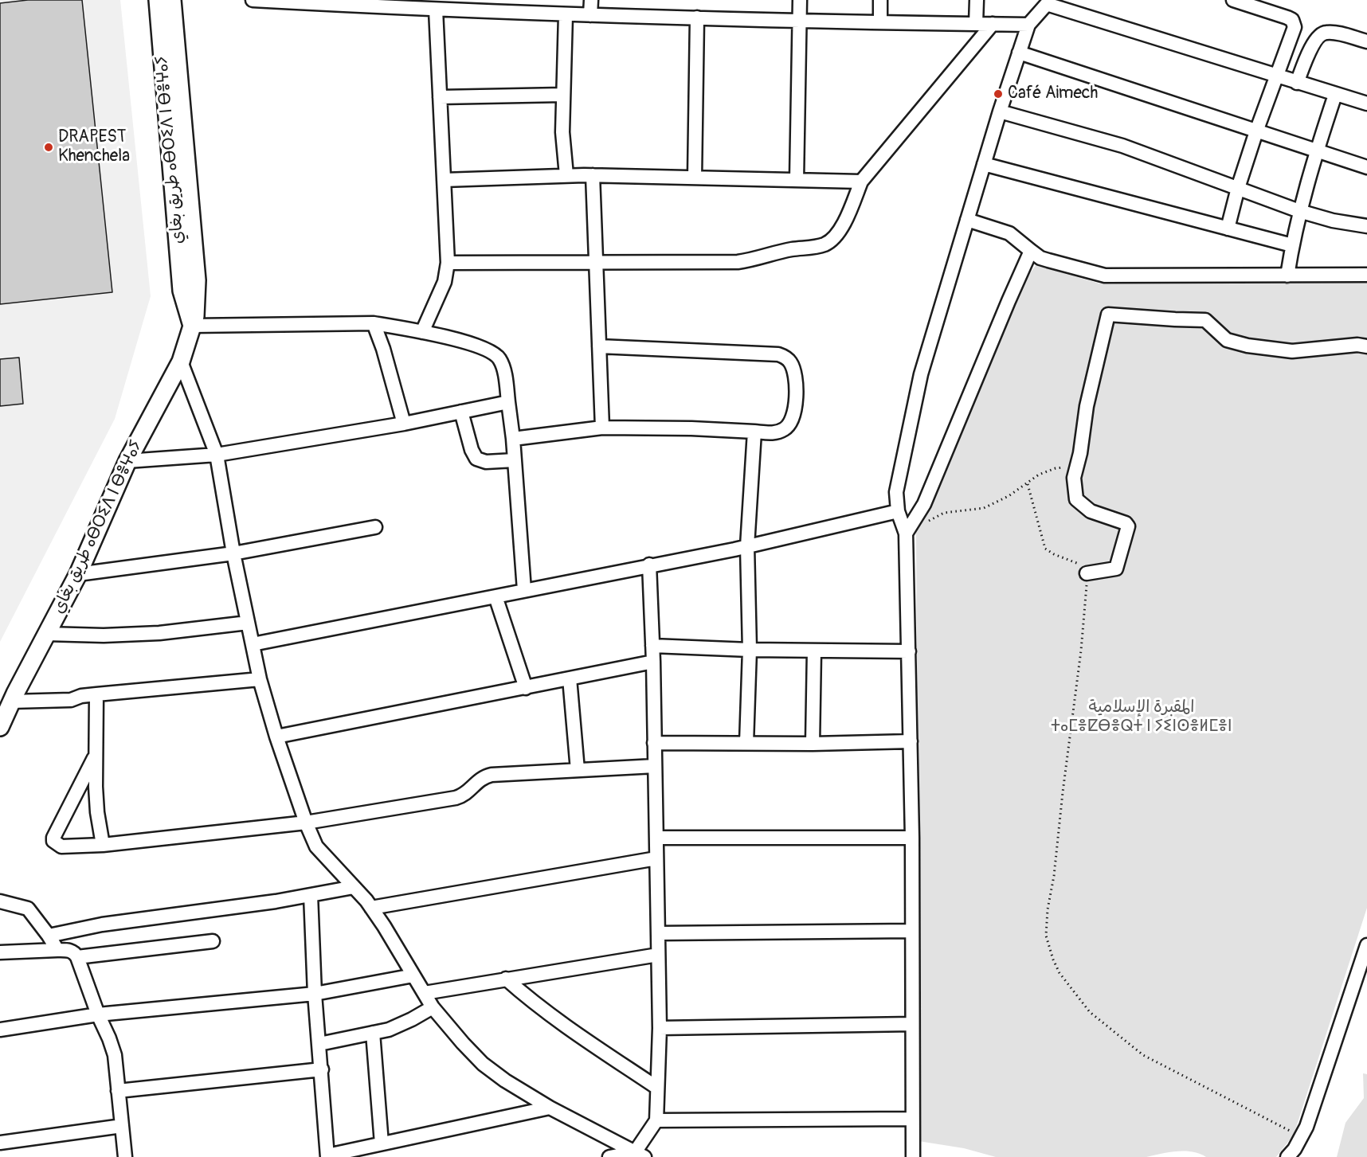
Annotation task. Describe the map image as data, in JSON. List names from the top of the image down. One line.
{"streets":{"main road":["طريق بغاي ⴰⴱⵔⵉⴷ ⵏ ⴱⴻⵖⴰⵢ"]},"parks":["المقبرة الإسلامية ⵜⴰⵎⴻⵇⴱⴻⵕⵜ ⵏ ⵢⵉⵏⵙⴻⵍⵎⴻⵏ"],"places":["Café Aimech","DRAPEST Khenchela"]}
